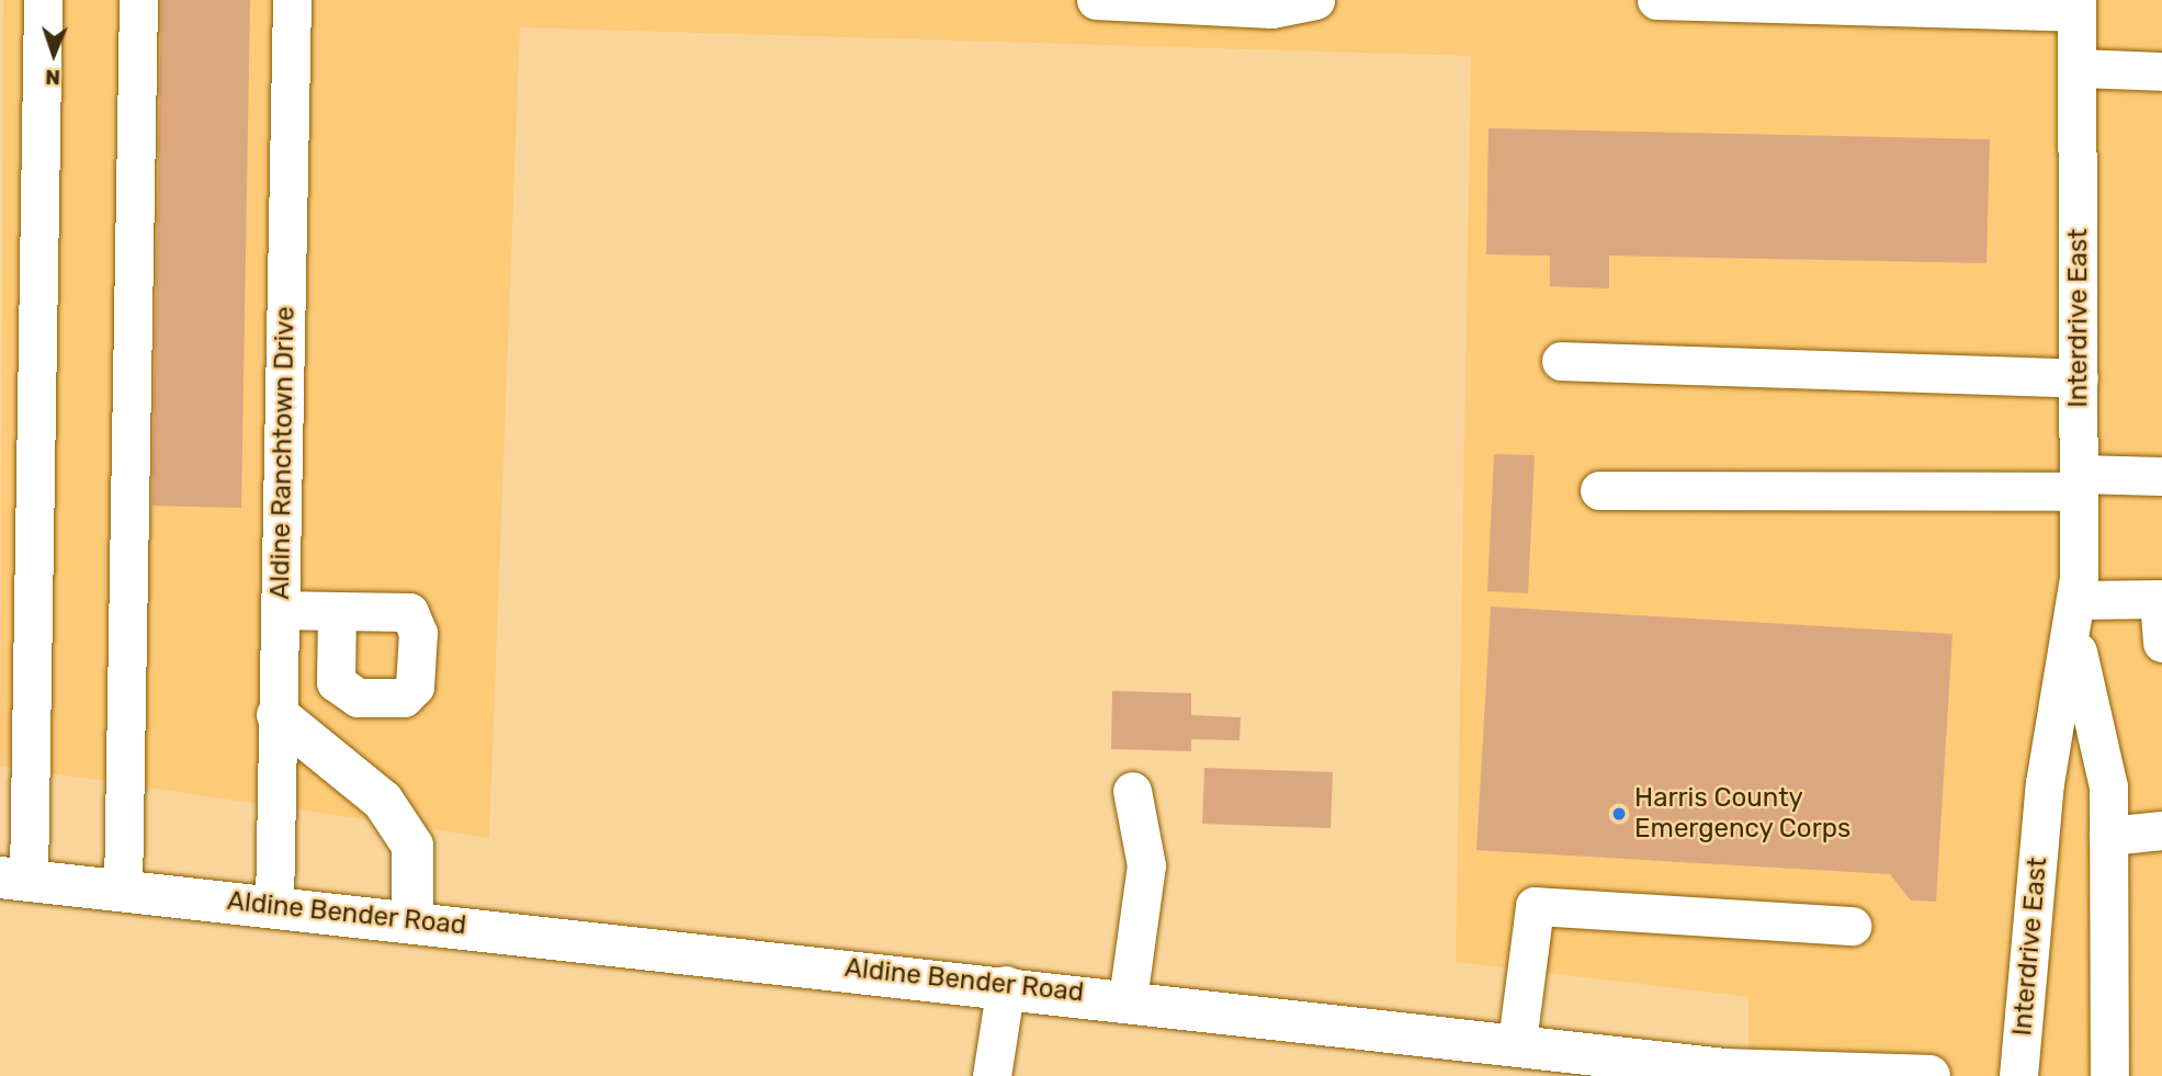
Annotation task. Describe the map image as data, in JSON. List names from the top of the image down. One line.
{"streets":{"main road":["Aldine Bender Road"],"street":["Interdrive East","Aldine Ranchtown Drive"]},"crossings":[["Aldine Ranchtown Drive","Aldine Bender Road"]],"places":["Harris County Emergency Corps"],"north":"bottom"}
